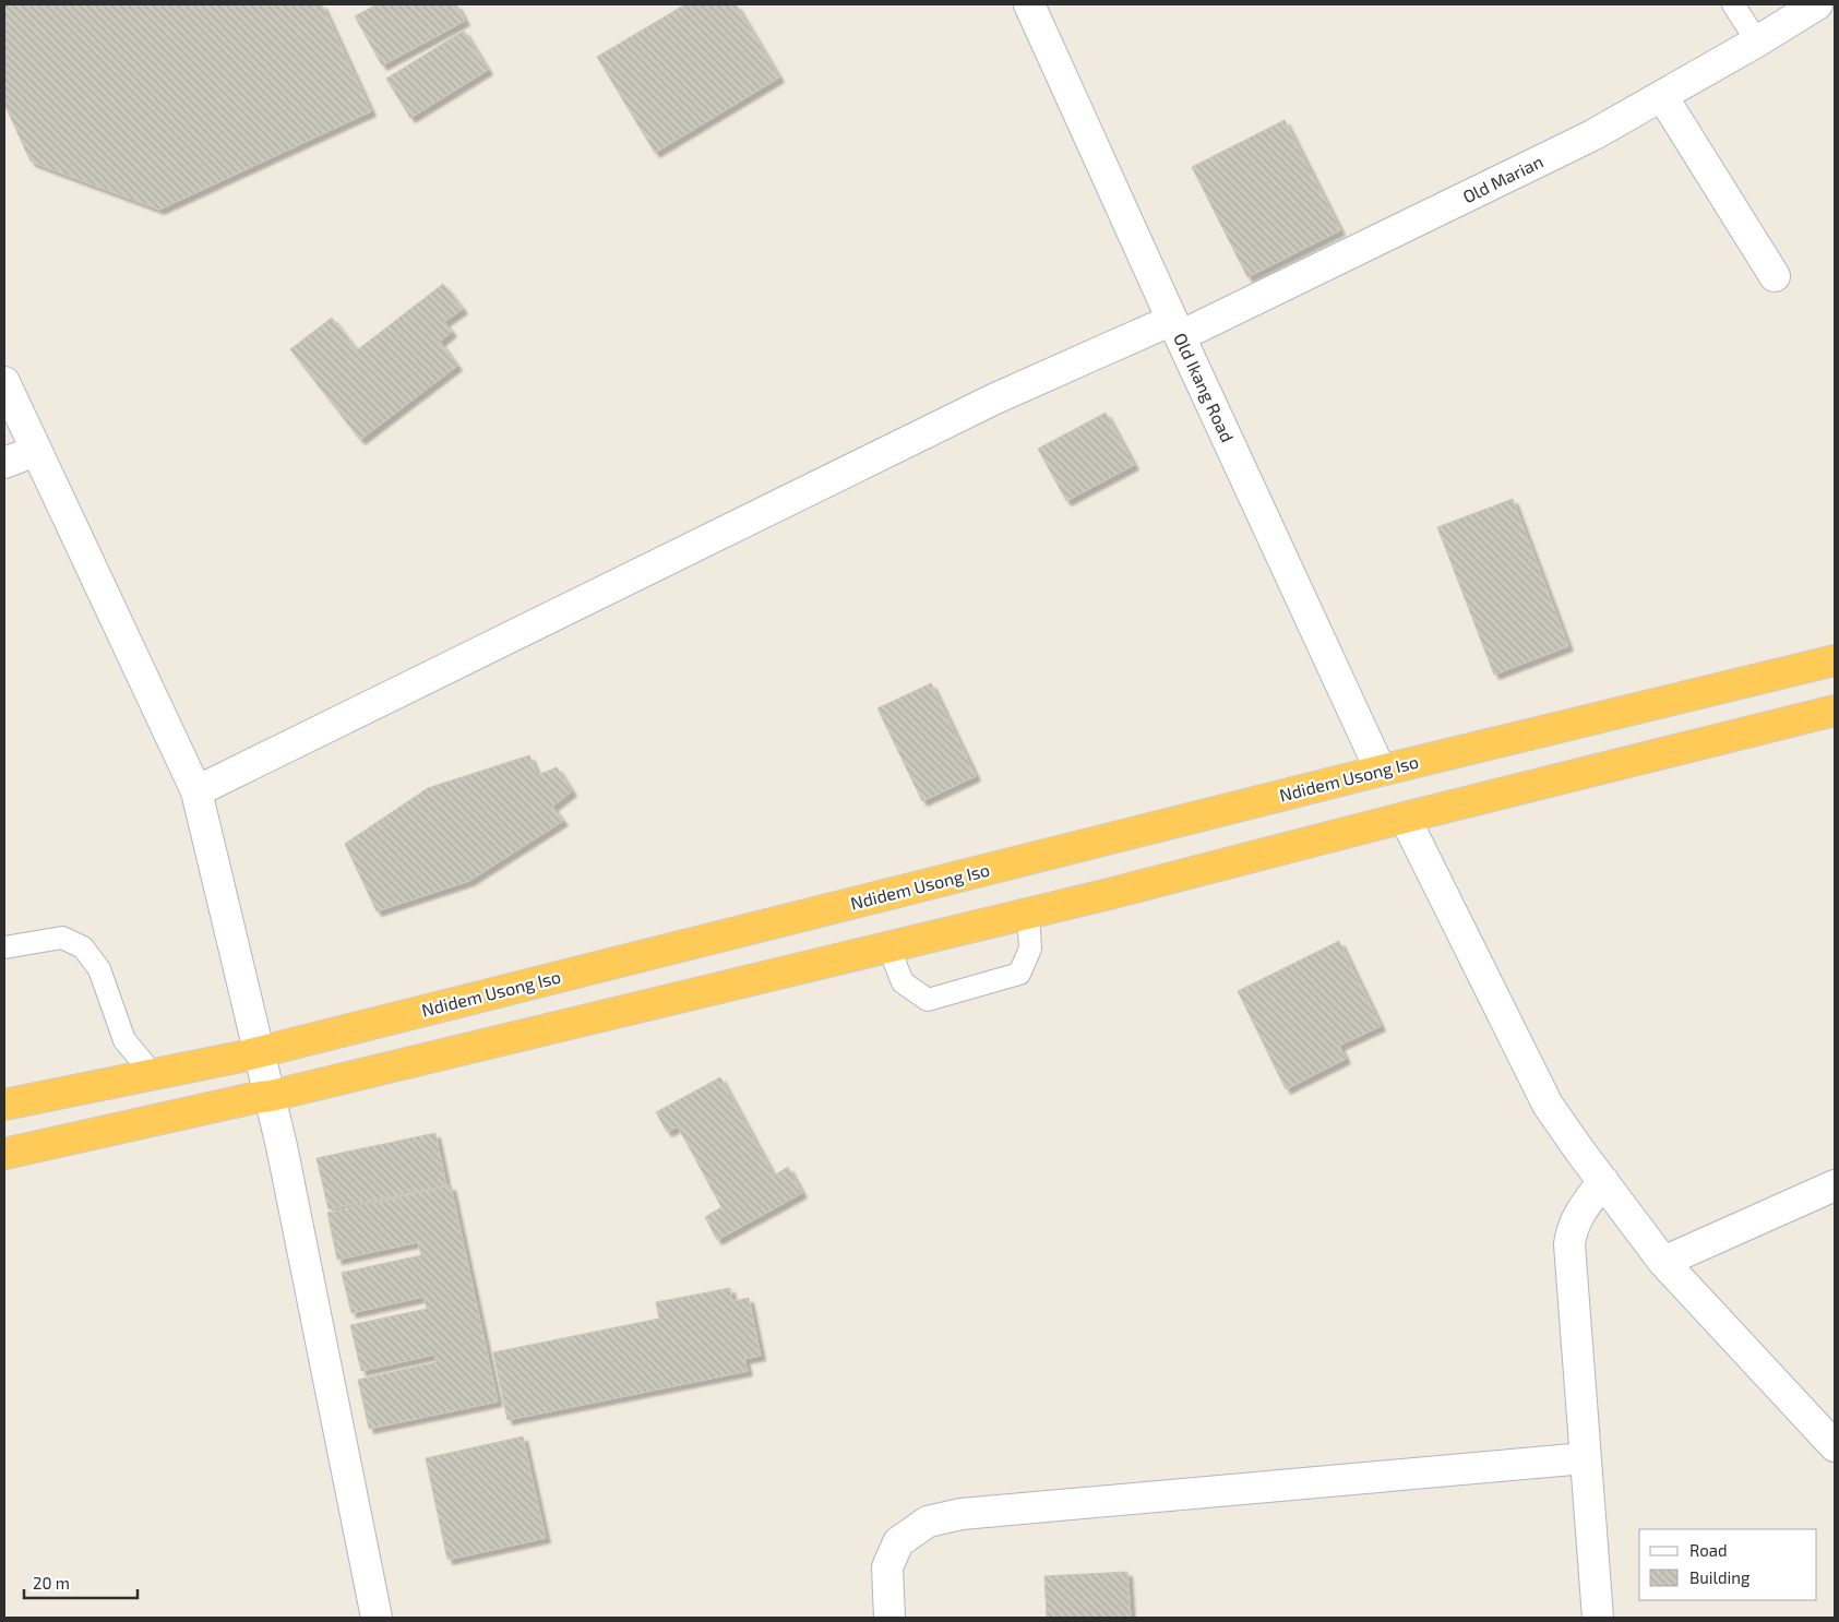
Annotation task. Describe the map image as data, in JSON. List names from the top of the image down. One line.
{"streets":{"highway":["Ndidem Usong Iso"],"street":["Old Marian","Old Ikang Road"]},"crossings":[["Old Marian","Old Ikang Road"],["Old Ikang Road","Ndidem Usong Iso"]],"legend":["Road","Building"],"scale_bar":"20 m"}
